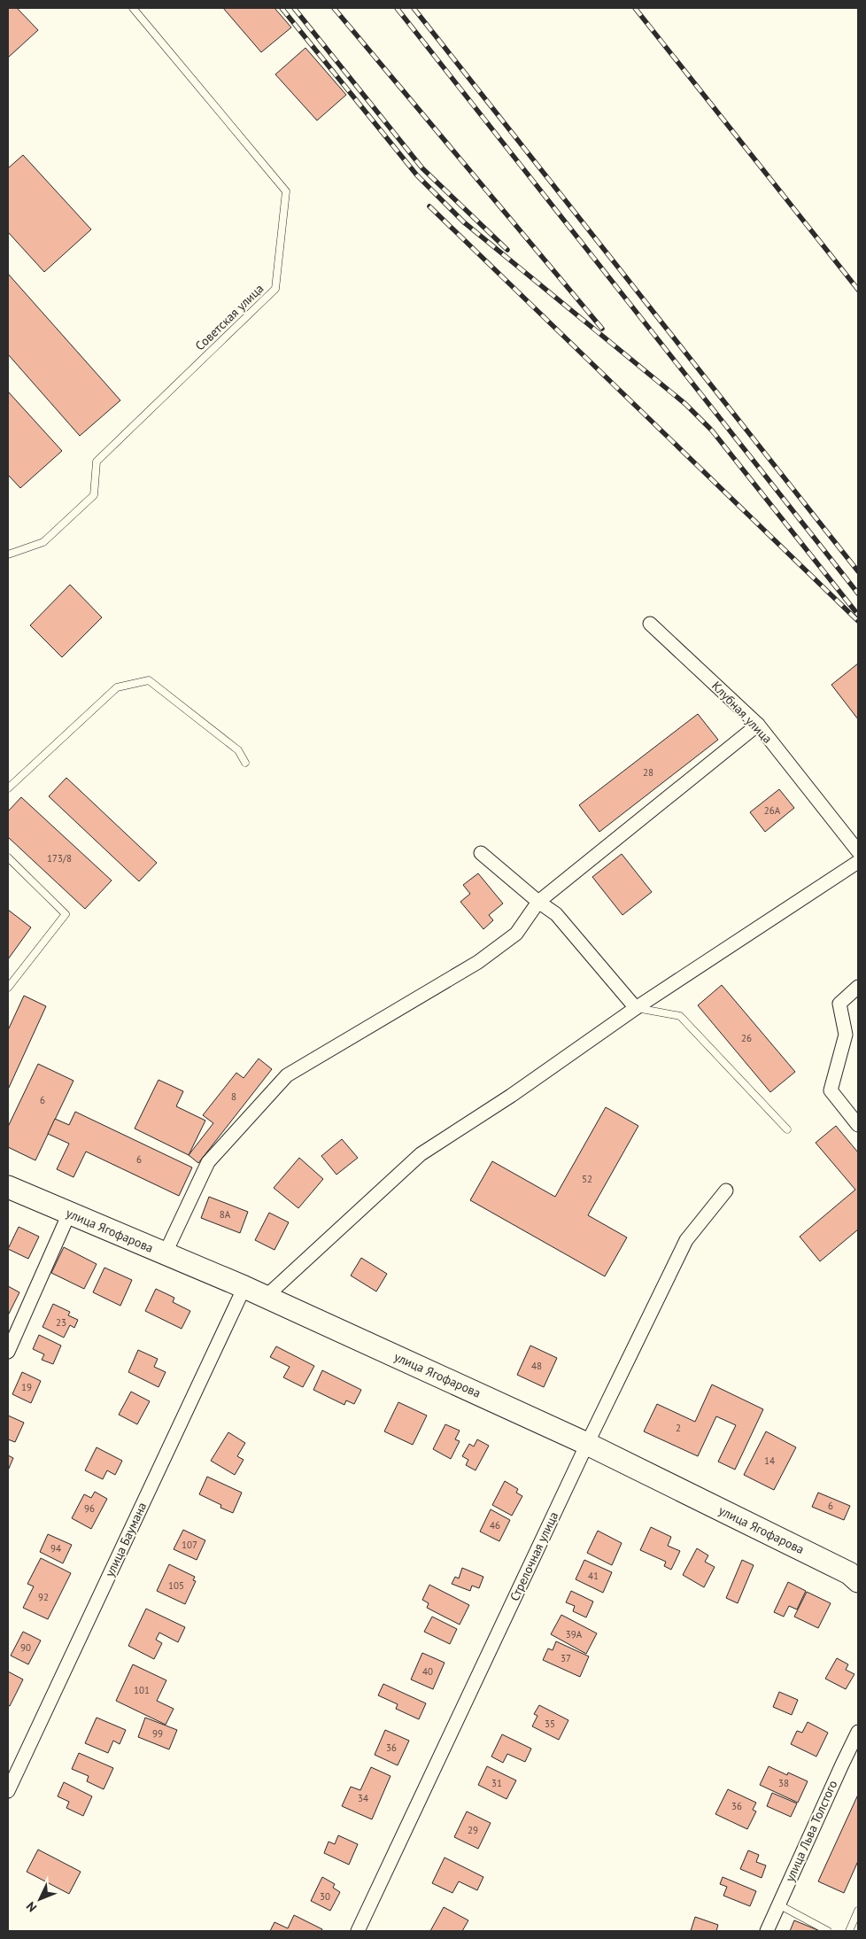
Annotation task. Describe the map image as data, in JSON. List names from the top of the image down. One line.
{"streets":{"main road":["улица Ягофарова"],"street":["Клубная улица","улица Баумана","Стрелочная улица","улица Льва Толстого"],"lane":["Советская улица"]},"crossings":[["улица Ягофарова","улица Баумана"],["улица Ягофарова","Стрелочная улица"]],"house_numbers":["28","26А","173/8","26","8","6","6","52","8А","23","48","19","2","14","6","96","46","107","94","41","105","92","39А","90","37","40","101","35","99","36","31","38","34","36","29","30"],"north":"bottom left"}
